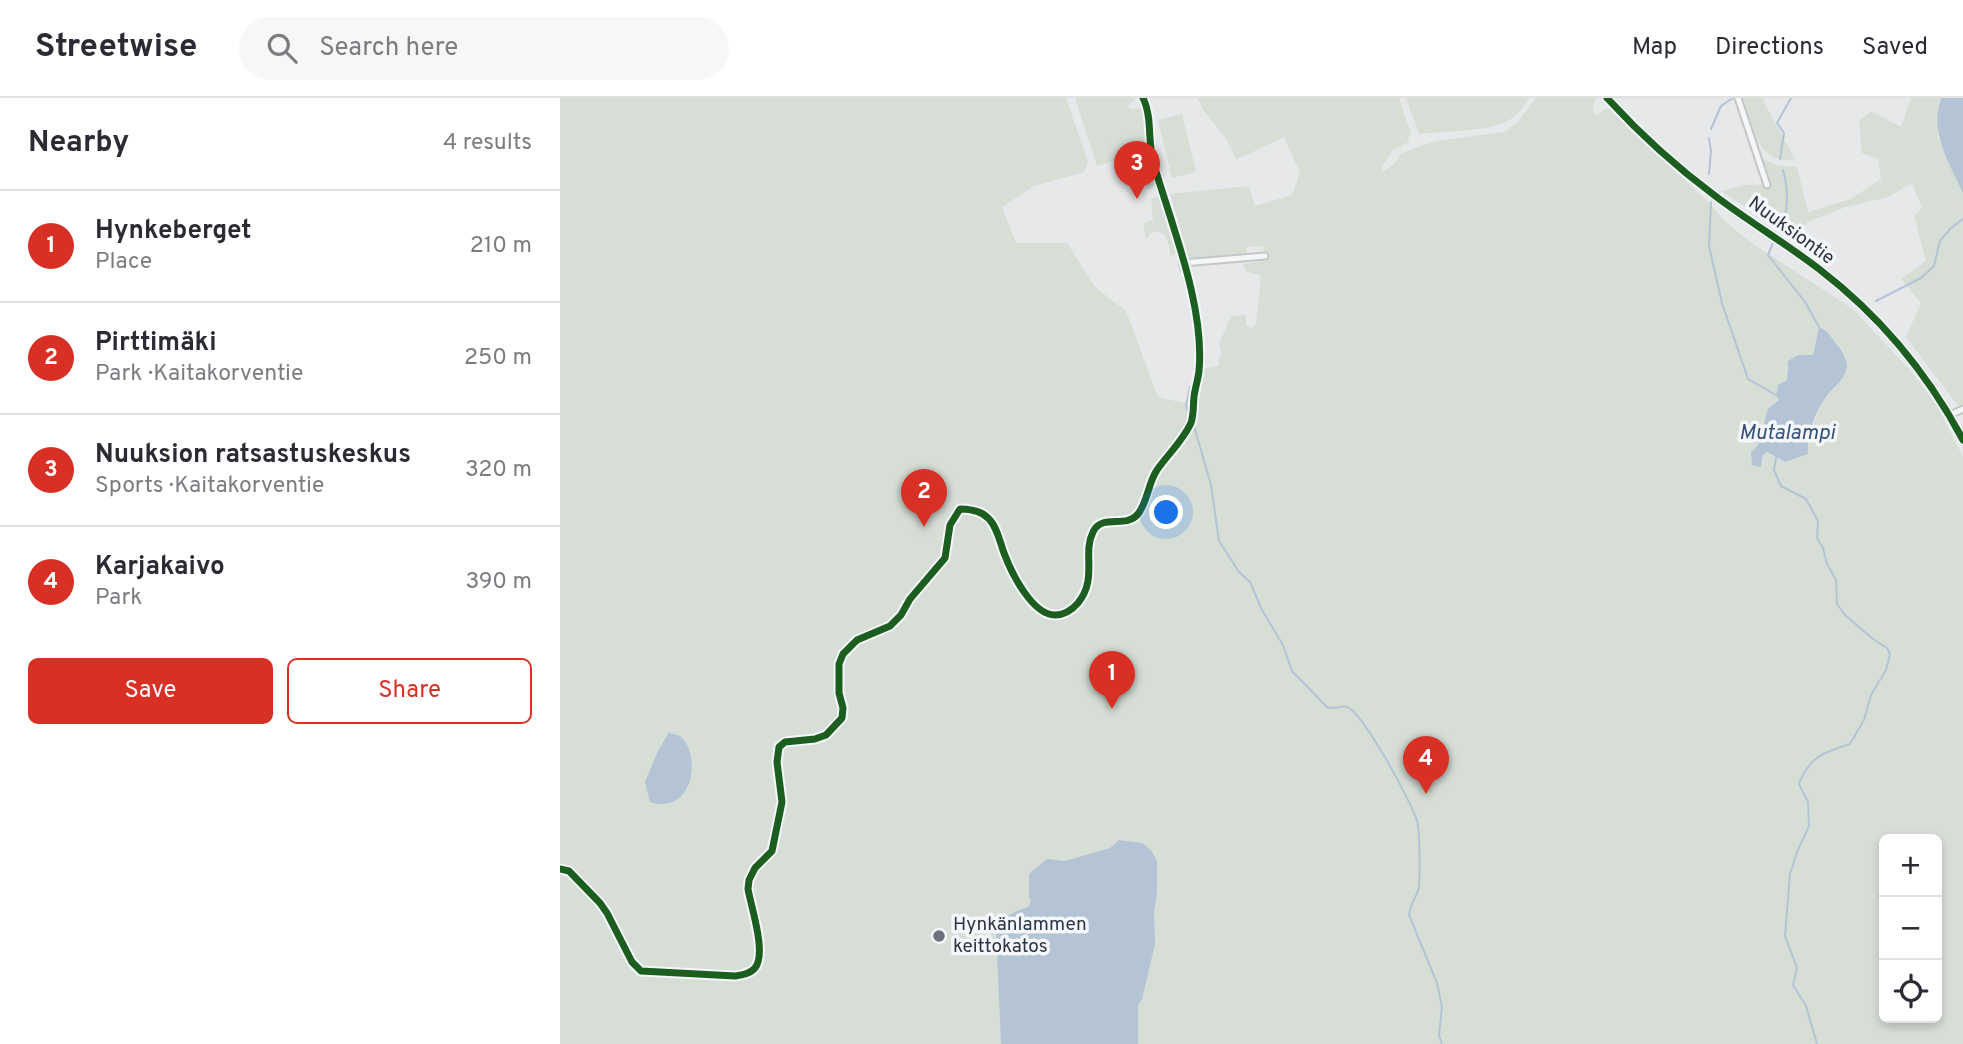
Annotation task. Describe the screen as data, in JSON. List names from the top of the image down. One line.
{"streets":{"street":["Nuuksiontie"]},"water":["Mutalampi"],"places":["Hynkänlammen keittokatos"],"page":{"header":"Streetwise","search":"Search here","nav":["Map","Directions","Saved"],"heading":["Nearby","4 results"],"pins":["3","2","1","4"],"list":[{"mark":"1","name":"Hynkeberget","note":"Place","value":"210 m"},{"mark":"2","name":"Pirttimäki","note":"Park · Kaitakorventie","value":"250 m"},{"mark":"3","name":"Nuuksion ratsastuskeskus","note":"Sports · Kaitakorventie","value":"320 m"},{"mark":"4","name":"Karjakaivo","note":"Park","value":"390 m"}],"buttons":["Save","Share"],"map_buttons":["+","−"]}}
